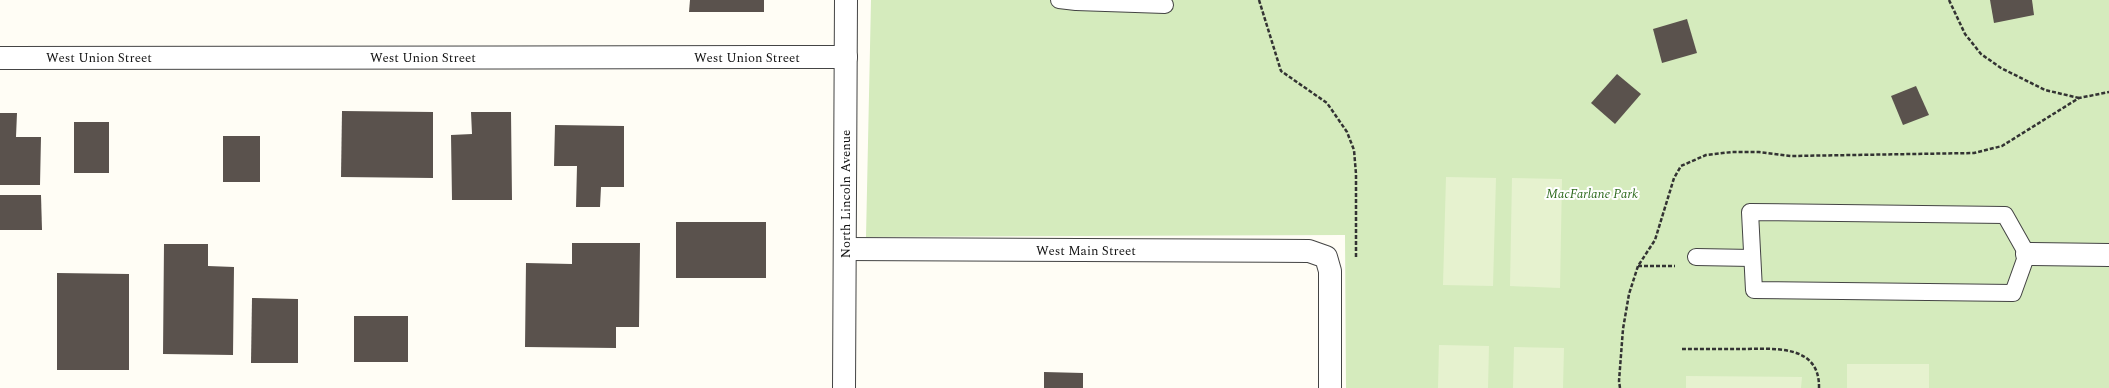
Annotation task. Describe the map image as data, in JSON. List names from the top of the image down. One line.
{"streets":{"street":["West Union Street","North Lincoln Avenue","West Main Street"]},"crossings":[["West Union Street","North Lincoln Avenue"],["North Lincoln Avenue","West Main Street"]],"parks":["MacFarlane Park"]}
